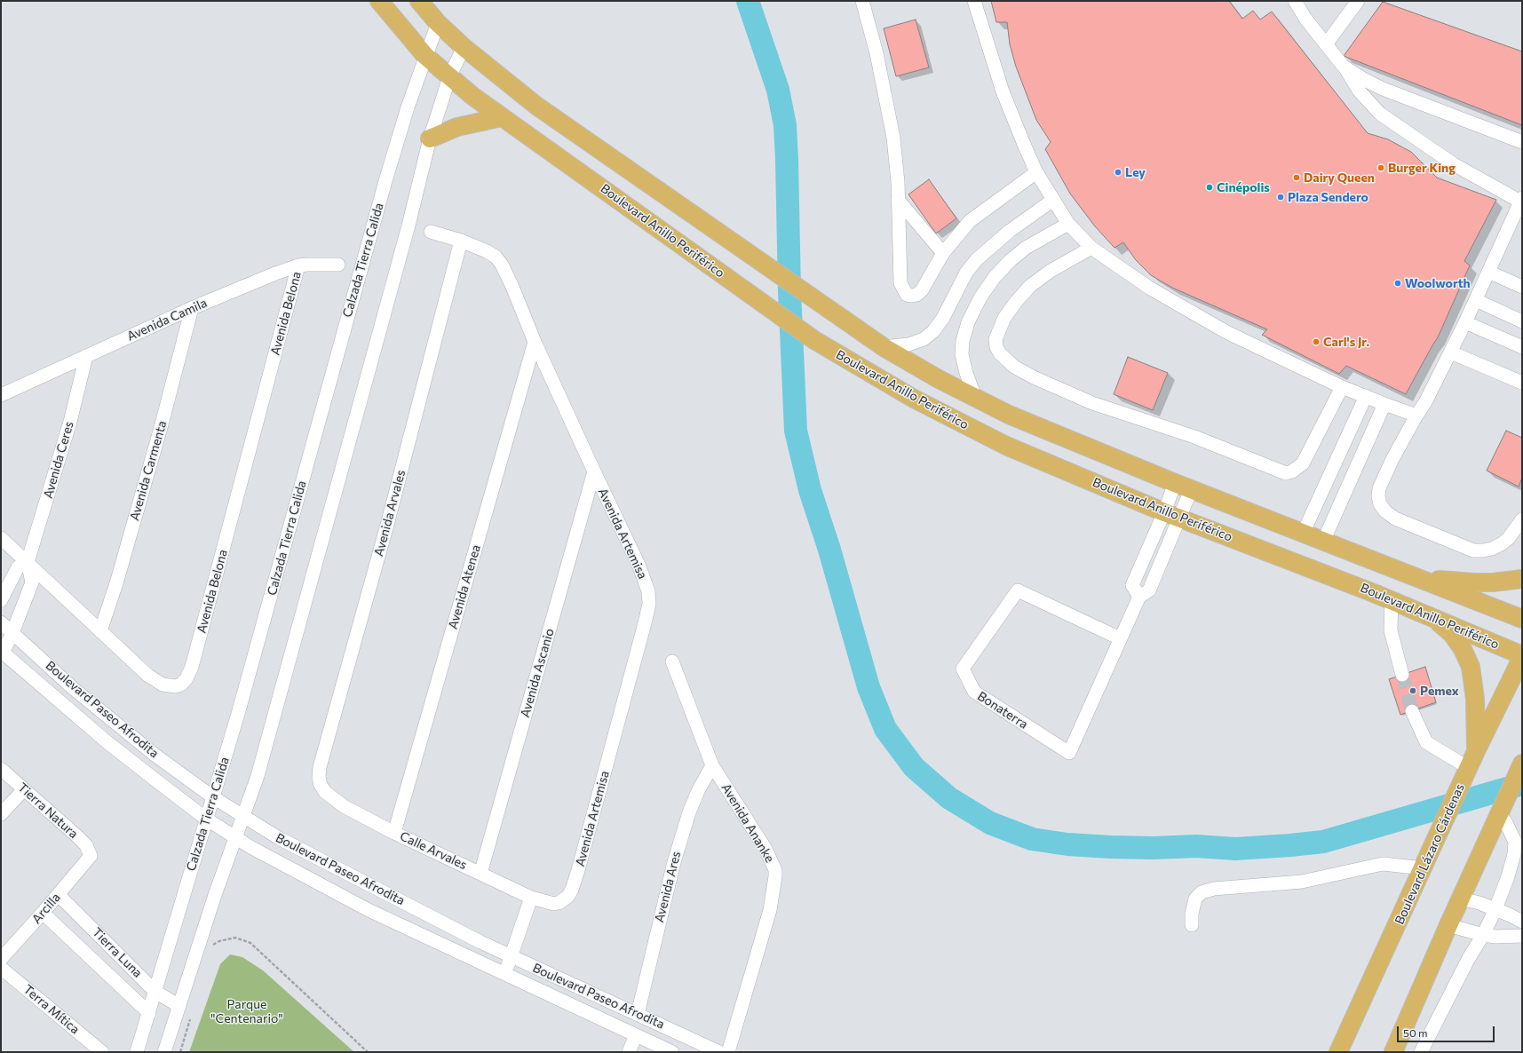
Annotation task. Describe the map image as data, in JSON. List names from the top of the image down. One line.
{"streets":{"main road":["Boulevard Anillo Periférico","Boulevard Lázaro Cárdenas"],"street":["Calzada Tierra Calida","Avenida Belona","Avenida Camila","Avenida Ceres","Avenida Carmenta","Avenida Arvales","Avenida Artemisa","Avenida Atenea","Avenida Ascanio","Boulevard Paseo Afrodita","Bonaterra","Tierra Natura","Avenida Ananke","Calle Arvales","Avenida Ares","Arcilla","Tierra Luna","Terra Mítica"]},"crossings":[["Boulevard Anillo Periférico","Calzada Tierra Calida"],["Boulevard Anillo Periférico","Boulevard Lázaro Cárdenas"],["Calzada Tierra Calida","Boulevard Paseo Afrodita"],["Calzada Tierra Calida","Tierra Luna"],["Avenida Belona","Avenida Camila"],["Avenida Belona","Avenida Ceres"],["Avenida Belona","Avenida Carmenta"],["Avenida Camila","Avenida Ceres"],["Avenida Camila","Avenida Carmenta"],["Avenida Ceres","Boulevard Paseo Afrodita"],["Avenida Arvales","Avenida Artemisa"],["Avenida Arvales","Calle Arvales"],["Avenida Artemisa","Avenida Atenea"],["Avenida Artemisa","Avenida Ascanio"],["Avenida Artemisa","Calle Arvales"],["Avenida Atenea","Calle Arvales"],["Avenida Ascanio","Calle Arvales"],["Boulevard Paseo Afrodita","Avenida Ares"],["Tierra Natura","Arcilla"],["Avenida Ananke","Avenida Ares"],["Arcilla","Tierra Luna"]],"parks":["Parque \"Centenario\""],"places":["Burger King","Ley","Dairy Queen","Cinépolis","Plaza Sendero","Woolworth","Carl's Jr.","Pemex"],"scale_bar":"50 m"}
